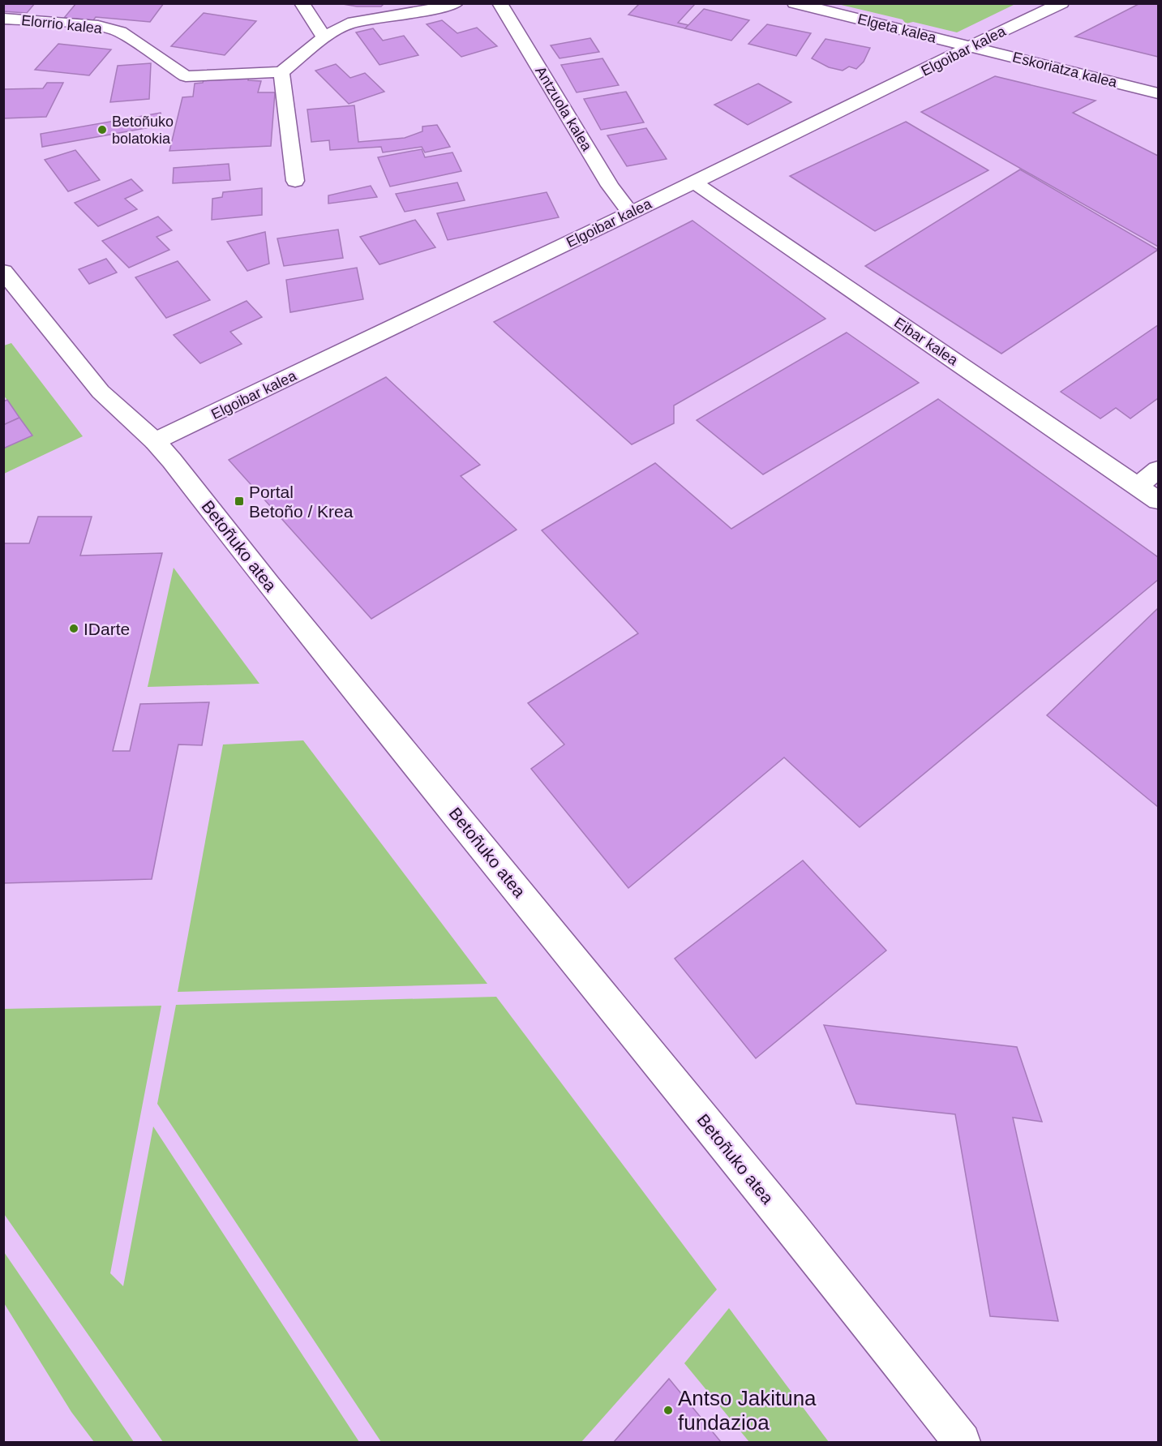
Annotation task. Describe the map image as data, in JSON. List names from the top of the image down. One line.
{"streets":{"street":["Elorrio kalea","Elgeta kalea","Elgoibar kalea","Eskoriatza kalea","Antzuola kalea","Eibar kalea","Betoñuko atea"]},"crossings":[["Elgeta kalea","Elgoibar kalea"],["Elgeta kalea","Eskoriatza kalea"],["Elgoibar kalea","Eskoriatza kalea"],["Elgoibar kalea","Antzuola kalea"],["Elgoibar kalea","Eibar kalea"],["Elgoibar kalea","Betoñuko atea"]],"places":{"other":["Betoñuko bolatokia","IDarte","Antso Jakituna fundazioa"],"transit":["Portal Betoño / Krea"]}}
